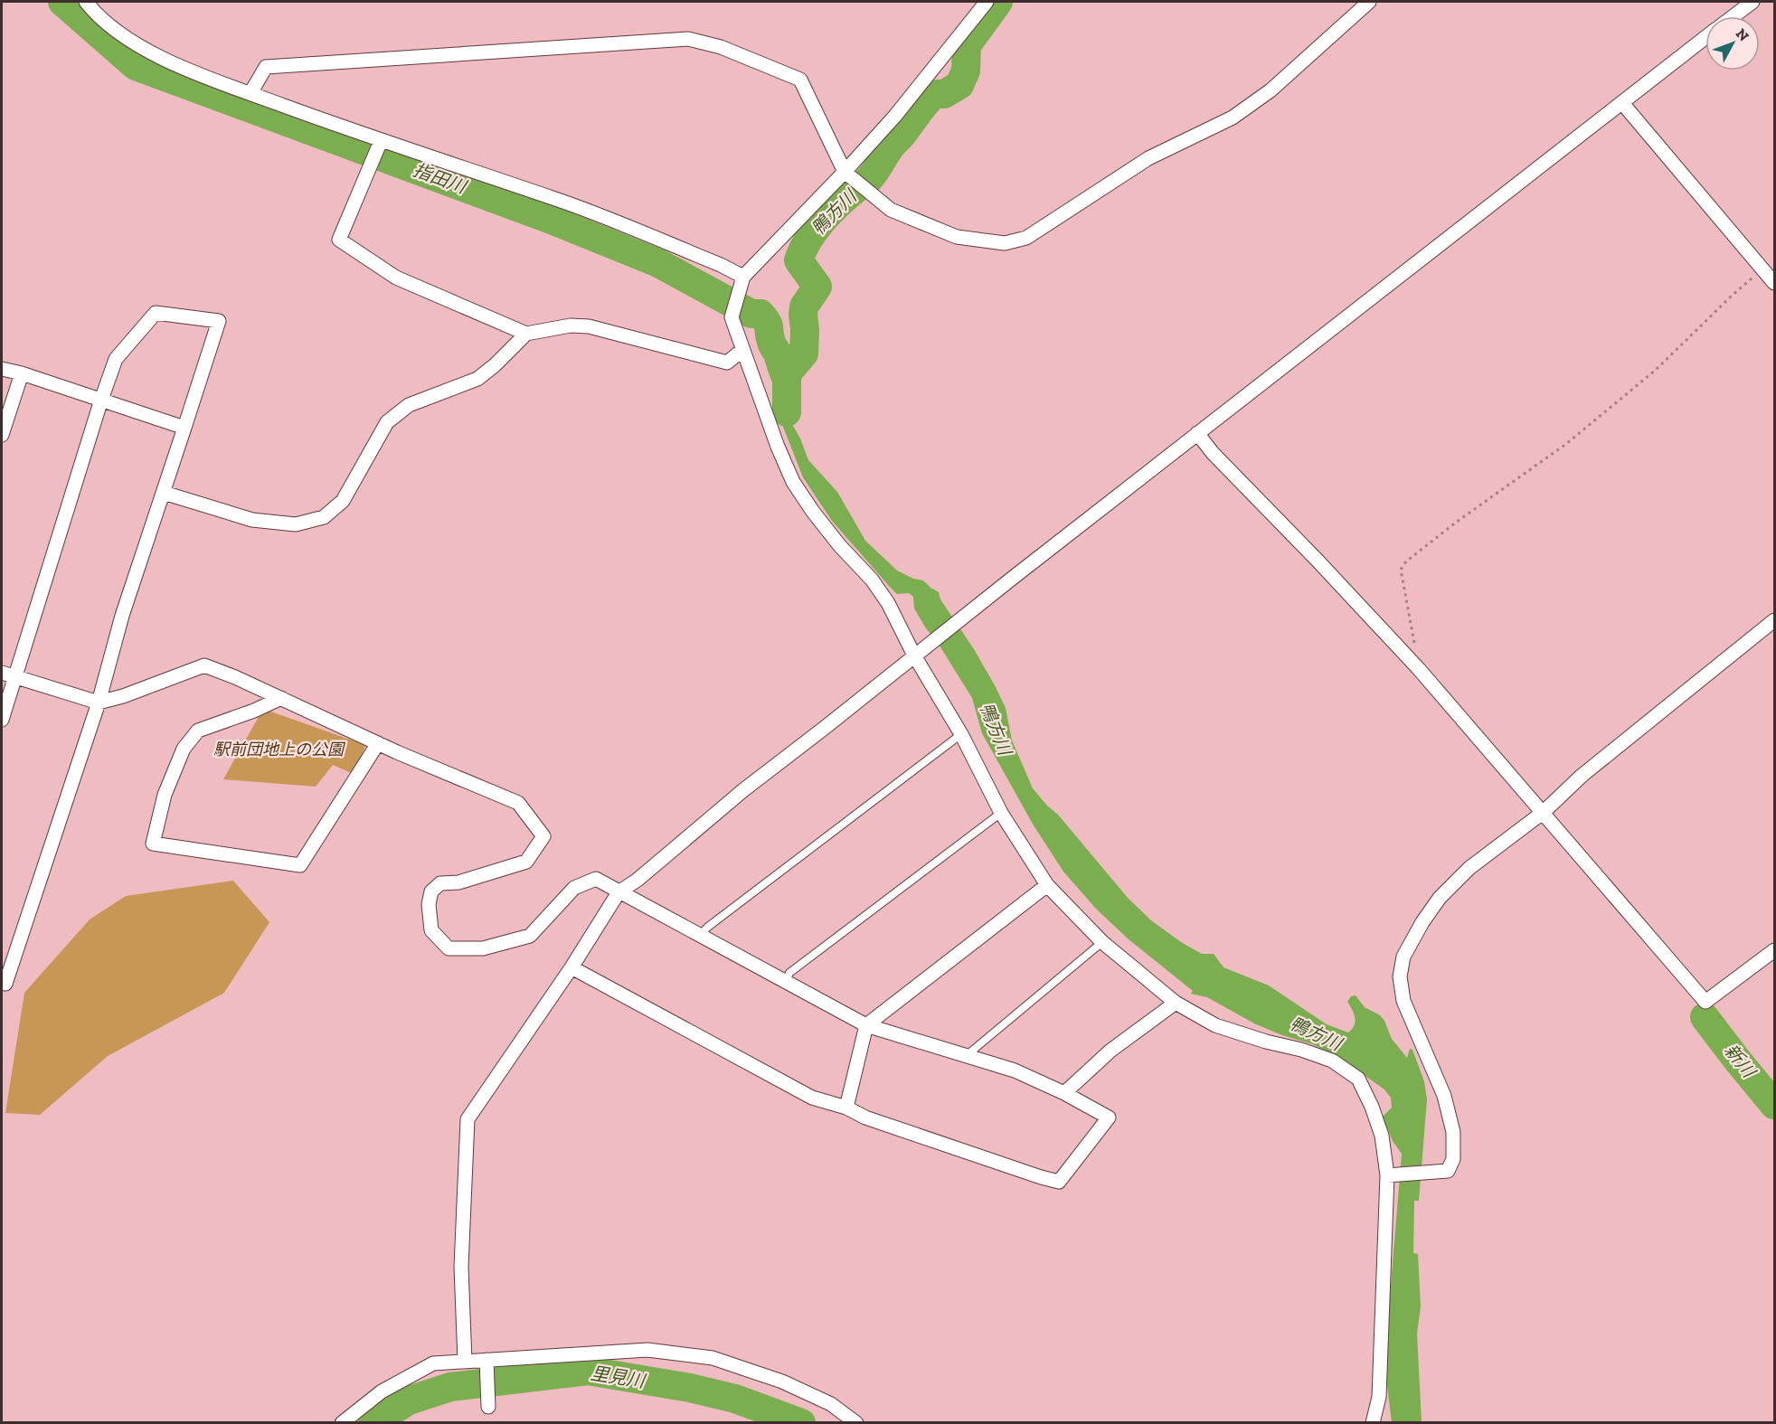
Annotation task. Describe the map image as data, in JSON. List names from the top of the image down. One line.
{"water":["指田川","鴨方川","新川","里見川"],"parks":["駅前団地上の公園"],"north":"top right"}
